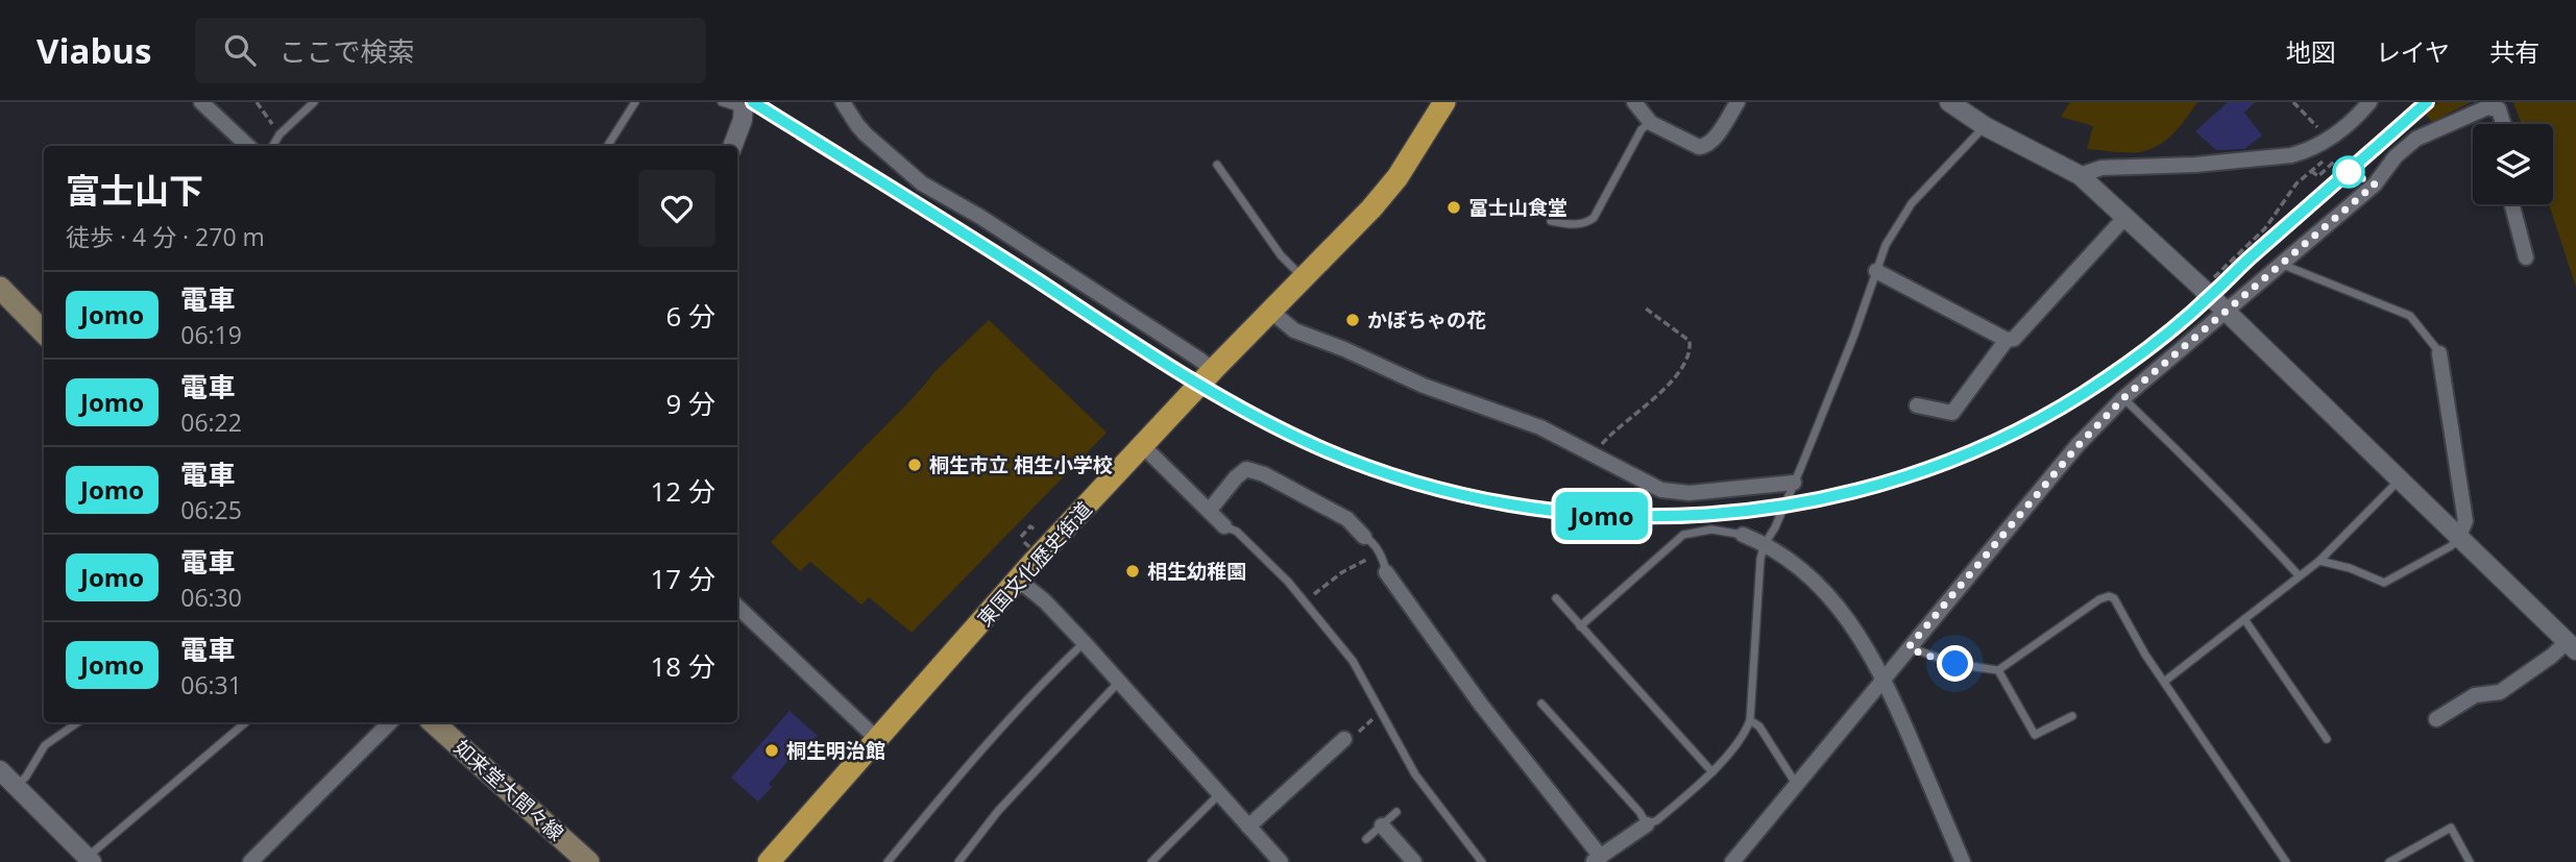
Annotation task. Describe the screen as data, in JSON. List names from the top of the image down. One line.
{"streets":{"highway":["東国文化歴史街道"],"main road":["如来堂大間々線"]},"places":["冨士山食堂","かぼちゃの花","桐生市立 相生小学校","相生幼稚園","桐生明治館"],"page":{"header":"Viabus","search":"ここで検索","nav":["地図","レイヤ","共有"],"on_map":"Jomo","heading":["富士山下","徒歩 · 4 分 · 270 m"],"list":[{"mark":"Jomo","name":"電車","note":"06:19","value":"6 分"},{"mark":"Jomo","name":"電車","note":"06:22","value":"9 分"},{"mark":"Jomo","name":"電車","note":"06:25","value":"12 分"},{"mark":"Jomo","name":"電車","note":"06:30","value":"17 分"},{"mark":"Jomo","name":"電車","note":"06:31","value":"18 分"}]}}
